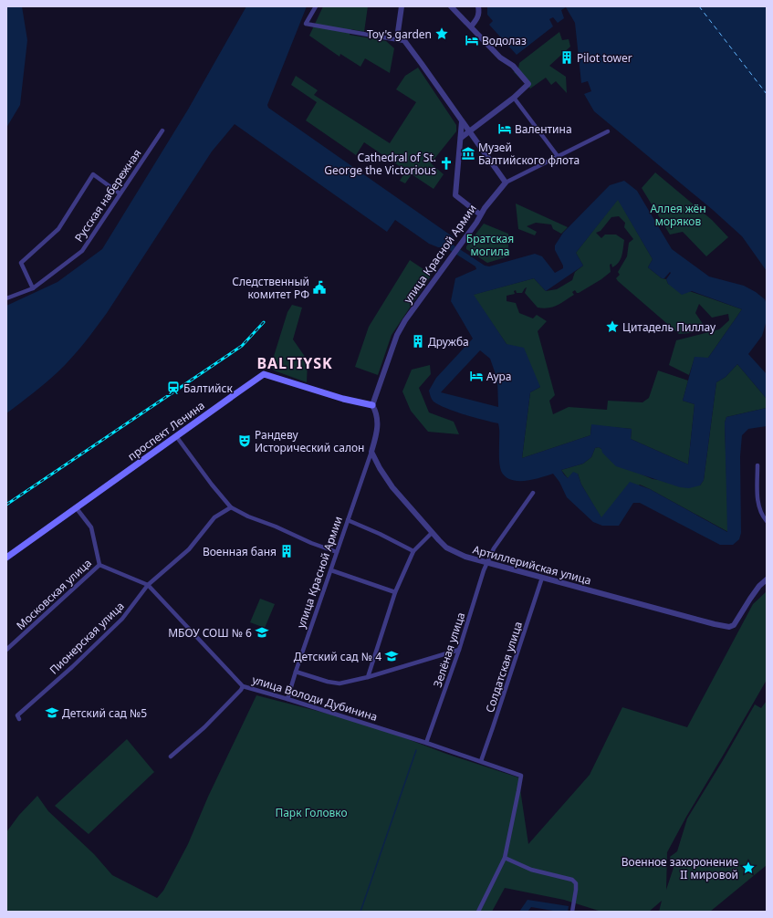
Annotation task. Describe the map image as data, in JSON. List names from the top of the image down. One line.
{"streets":{"main road":["проспект Ленина"],"street":["Русская набережная","улица Красной Армии","Артиллерийская улица","Московская улица","Пионерская улица","Зелёная улица","Солдатская улица","улица Володи Дубинина"]},"crossings":[["улица Красной Армии","проспект Ленина"],["улица Красной Армии","Артиллерийская улица"],["улица Красной Армии","улица Володи Дубинина"],["проспект Ленина","Московская улица"],["Артиллерийская улица","Зелёная улица"],["Артиллерийская улица","Солдатская улица"],["Московская улица","улица Володи Дубинина"],["Пионерская улица","улица Володи Дубинина"],["Зелёная улица","улица Володи Дубинина"],["Солдатская улица","улица Володи Дубинина"]],"districts":["BALTIYSK"],"parks":["Аллея жён моряков","Братская могила","Парк Головко"],"places":{"place":["Toy's garden","Цитадель Пиллау","Военное захоронение II мировой"],"hotel":["Водолаз","Валентина","Аура"],"building":["Pilot tower","Дружба","Военная баня"],"museum":["Музей Балтийского флота"],"church":["Cathedral of St. George the Victorious"],"public building":["Следственный комитет РФ"],"station":["Балтийск"],"theatre":["Рандеву Исторический салон"],"school or university":["МБОУ СОШ № 6","Детский сад № 4","Детский сад №5"]}}
